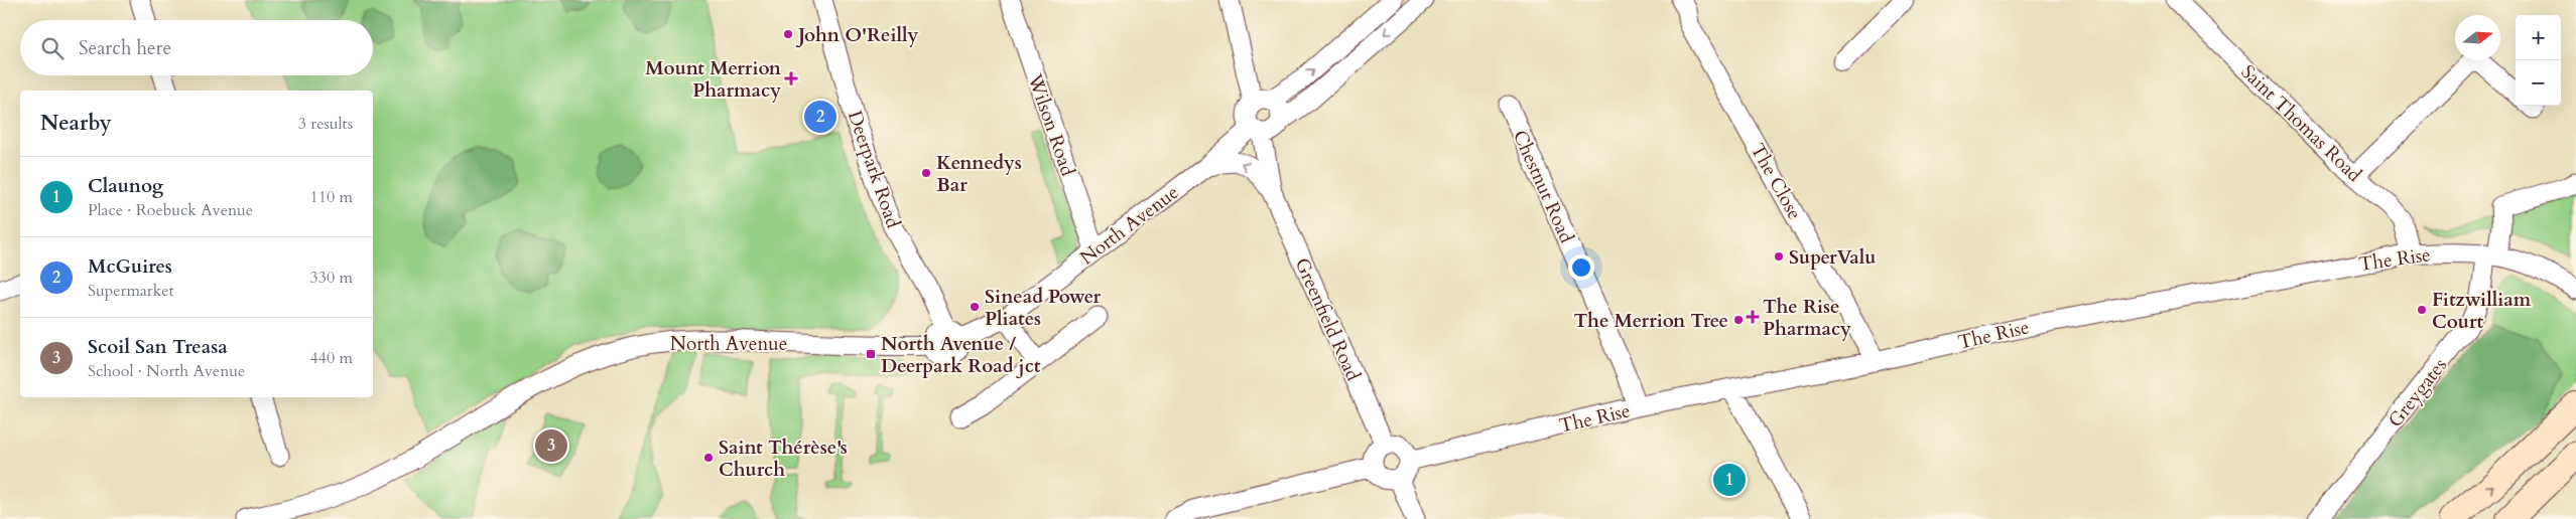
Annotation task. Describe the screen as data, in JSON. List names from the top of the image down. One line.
{"streets":{"street":["Saint Thomas Road","Wilson Road","Deerpark Road","The Close","Chestnut Road","North Avenue","The Rise","Greenfield Road","Greygates"]},"crossings":[["Saint Thomas Road","The Rise"],["Wilson Road","North Avenue"],["Deerpark Road","North Avenue"],["The Close","The Rise"],["Chestnut Road","The Rise"],["North Avenue","Greenfield Road"],["The Rise","Greenfield Road"],["The Rise","Greygates"]],"places":{"other":["John O'Reilly","Kennedys Bar","SuperValu","Sinead Power Pliates","Fitzwilliam Court","The Merrion Tree","Saint Thérèse's Church"],"health":["Mount Merrion Pharmacy","The Rise Pharmacy"],"transit":["North Avenue / Deerpark Road jct"]},"north":"right","page":{"map_buttons":["+","−"],"search":"Search here","heading":["Nearby","3 results"],"pins":["2","3","1"],"list":[{"mark":"1","name":"Claunog","note":"Place · Roebuck Avenue","value":"110 m"},{"mark":"2","name":"McGuires","note":"Supermarket","value":"330 m"},{"mark":"3","name":"Scoil San Treasa","note":"School · North Avenue","value":"440 m"}]}}
